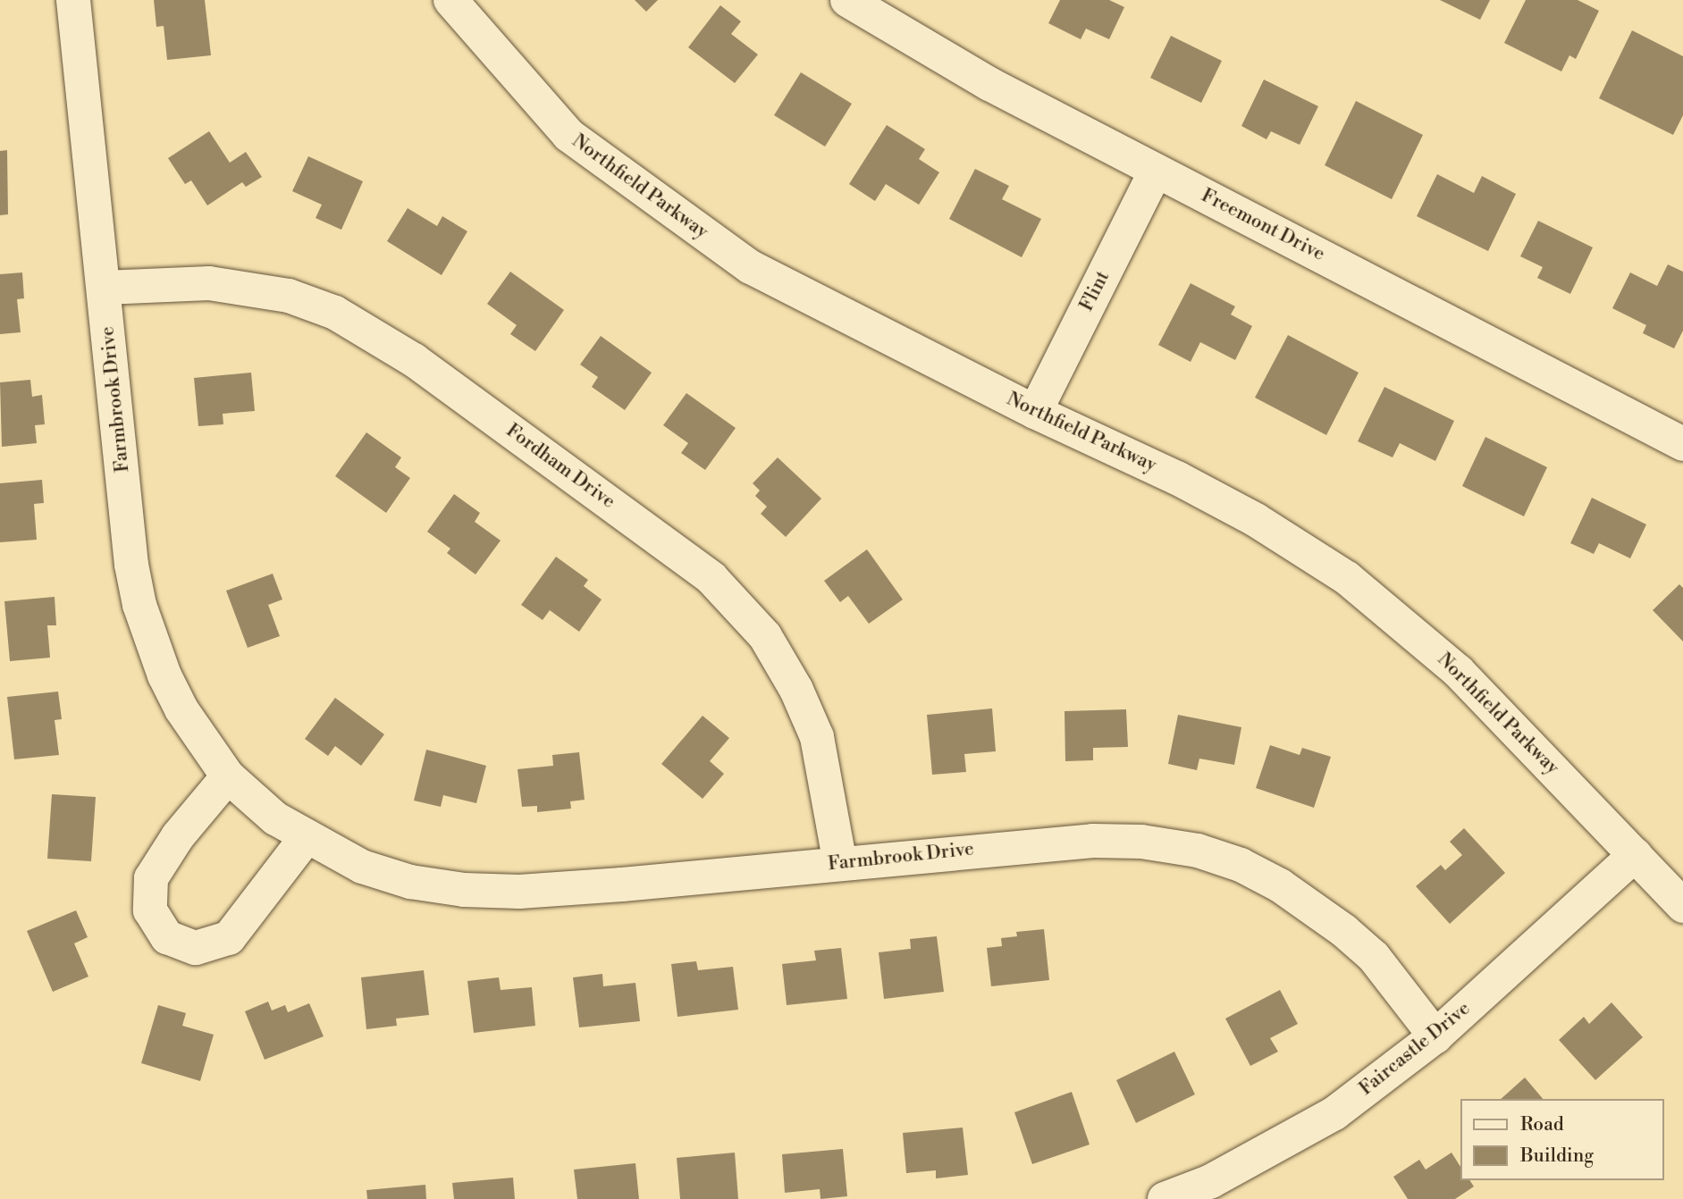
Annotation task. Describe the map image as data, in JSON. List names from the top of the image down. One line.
{"streets":{"street":["Northfield Parkway","Freemont Drive","Flint","Farmbrook Drive","Fordham Drive","Faircastle Drive"]},"crossings":[["Northfield Parkway","Flint"],["Northfield Parkway","Faircastle Drive"],["Freemont Drive","Flint"],["Farmbrook Drive","Fordham Drive"],["Farmbrook Drive","Faircastle Drive"]],"legend":["Road","Building"]}
